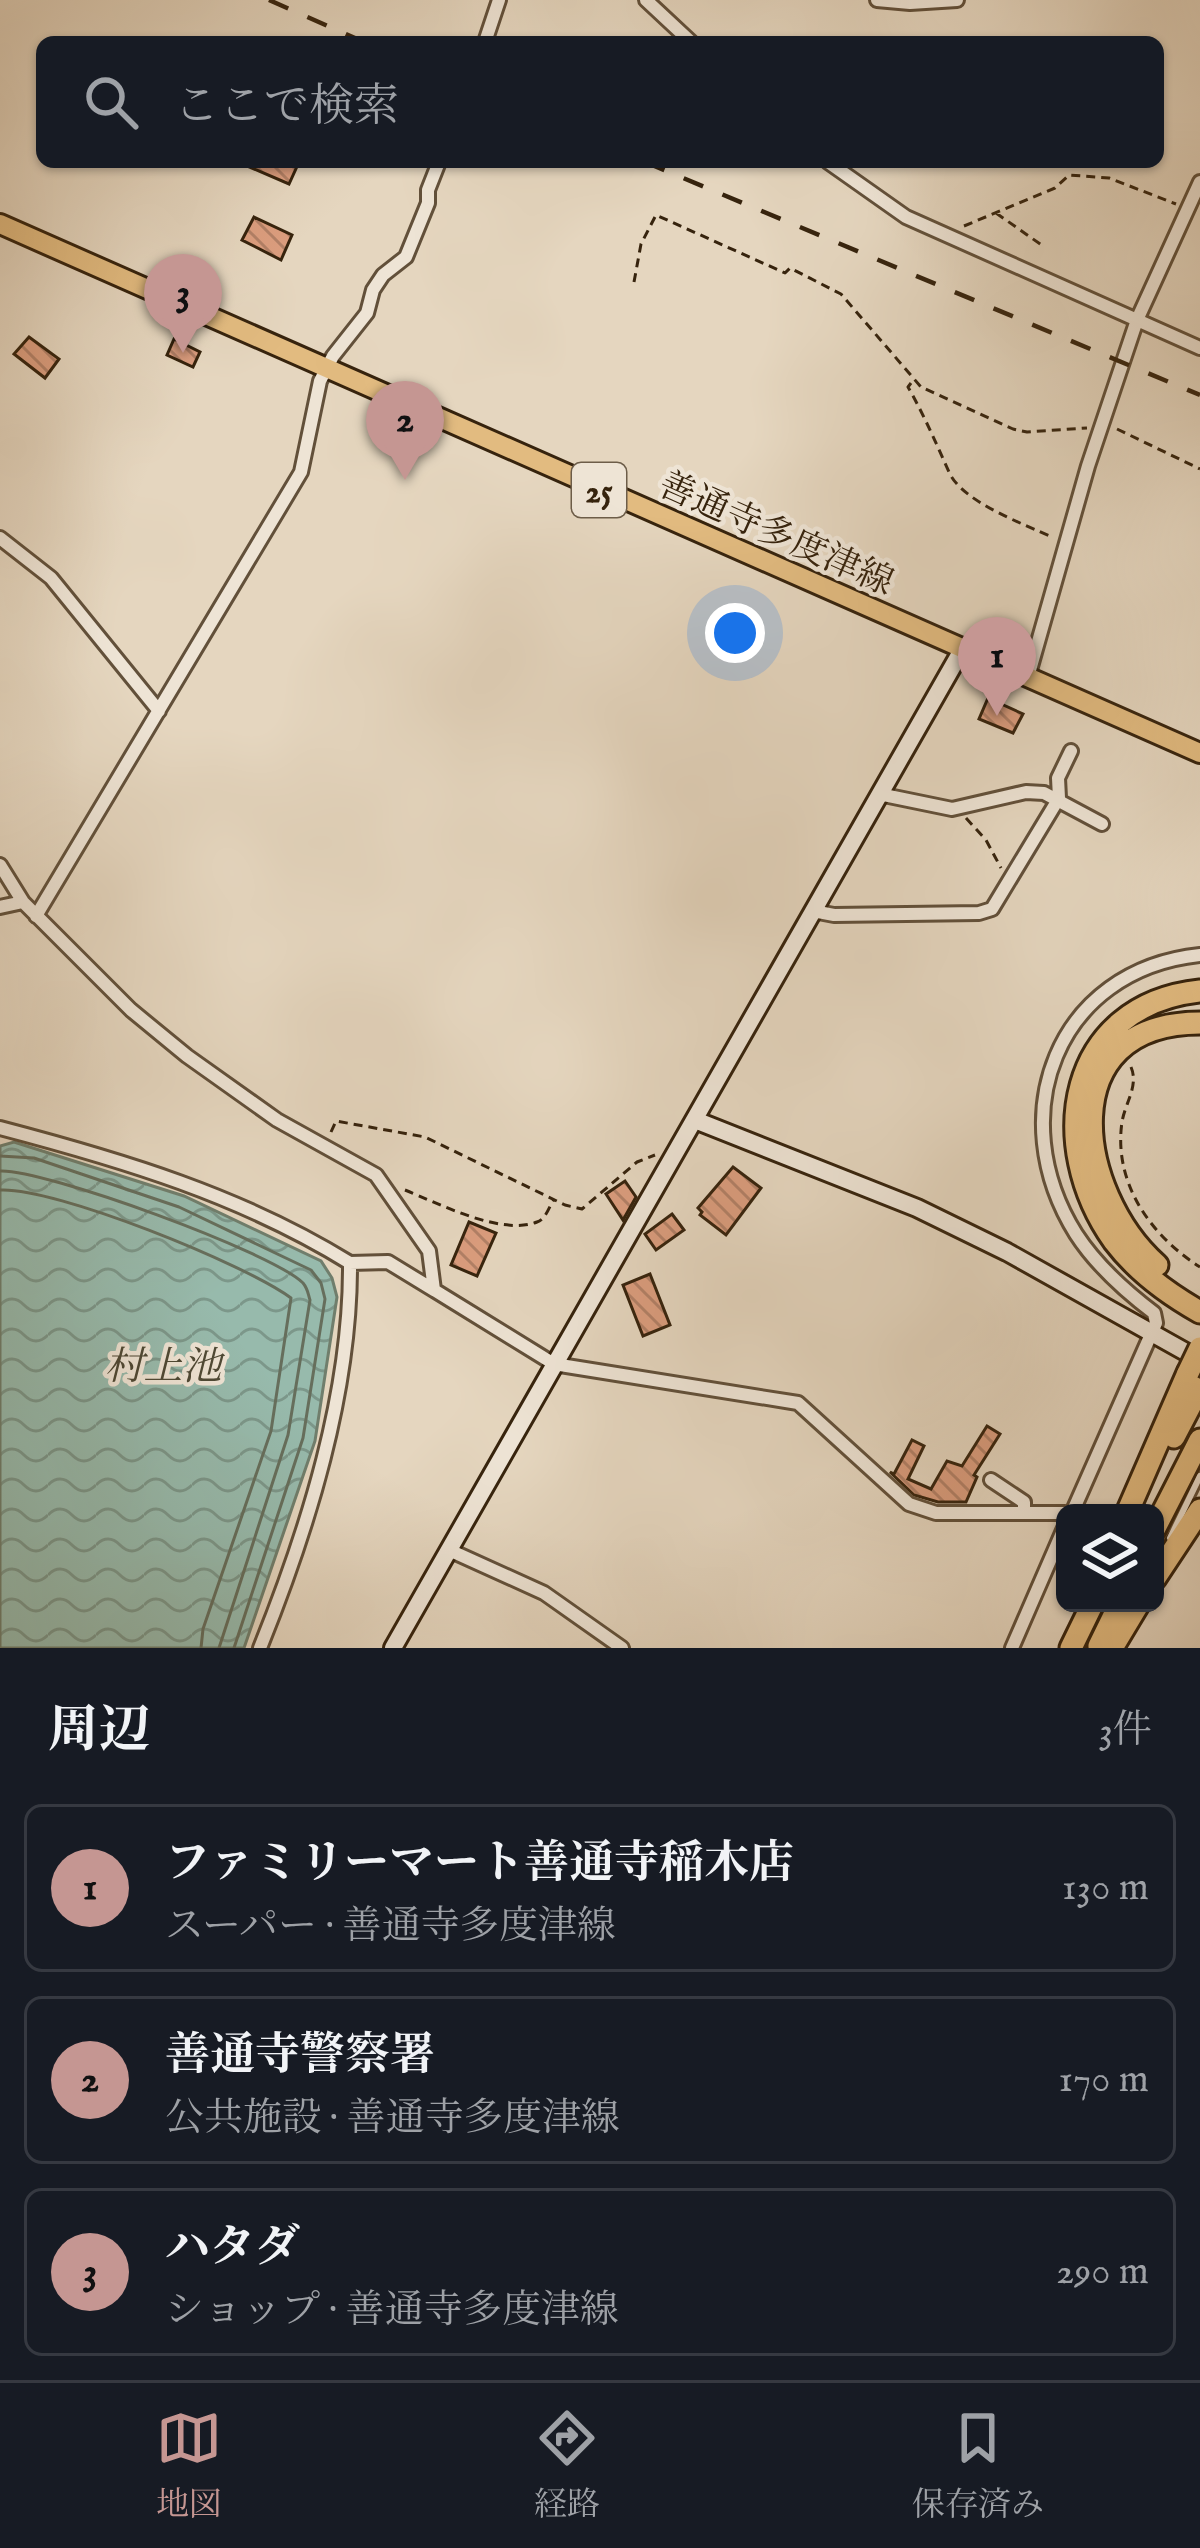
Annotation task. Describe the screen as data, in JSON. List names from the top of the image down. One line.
{"streets":{"main road":["25","善通寺多度津線"]},"water":["村上池"],"page":{"search":"ここで検索","pins":["3","2","1"],"heading":["周辺","3件"],"list":[{"mark":"1","name":"ファミリーマート善通寺稲木店","note":"スーパー · 善通寺多度津線","value":"130 m"},{"mark":"2","name":"善通寺警察署","note":"公共施設 · 善通寺多度津線","value":"170 m"},{"mark":"3","name":"ハタダ","note":"ショップ · 善通寺多度津線","value":"290 m"}],"nav":["地図","経路","保存済み"]}}
